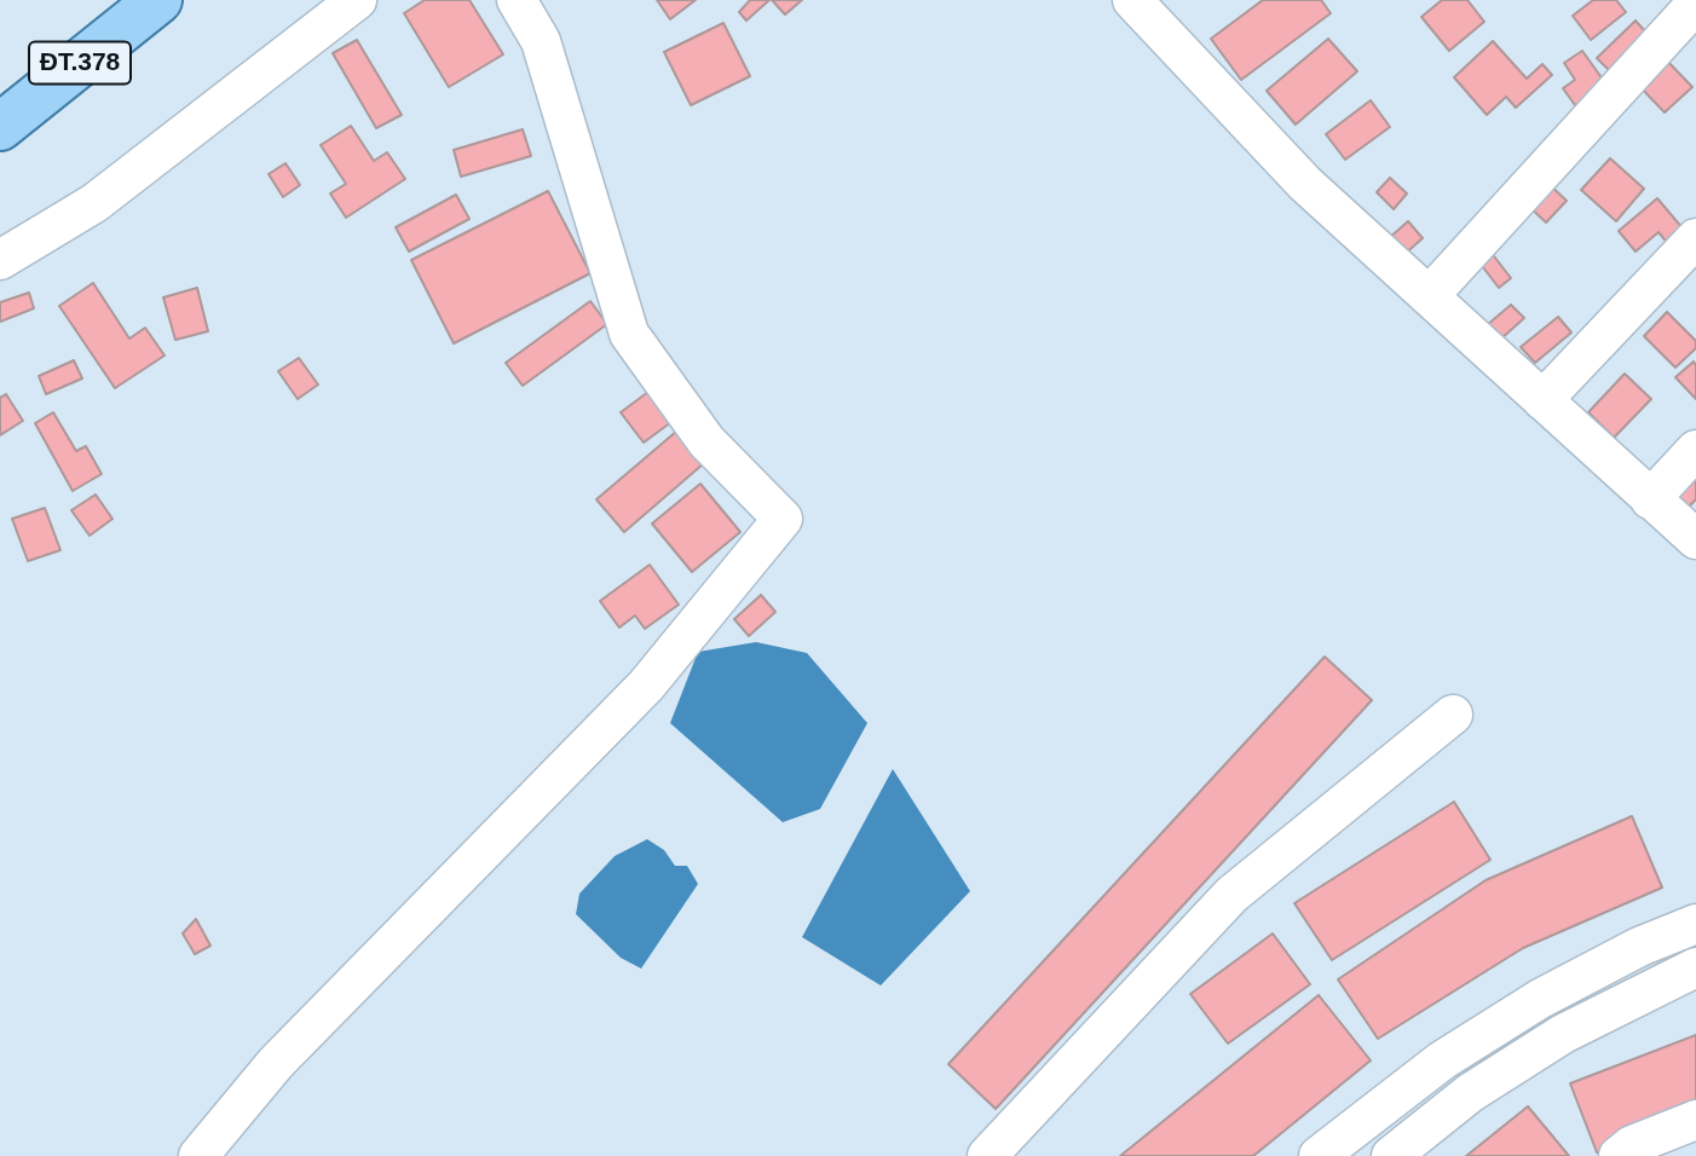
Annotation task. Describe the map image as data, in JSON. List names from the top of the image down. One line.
{"streets":{"main road":["ĐT.378"]}}
